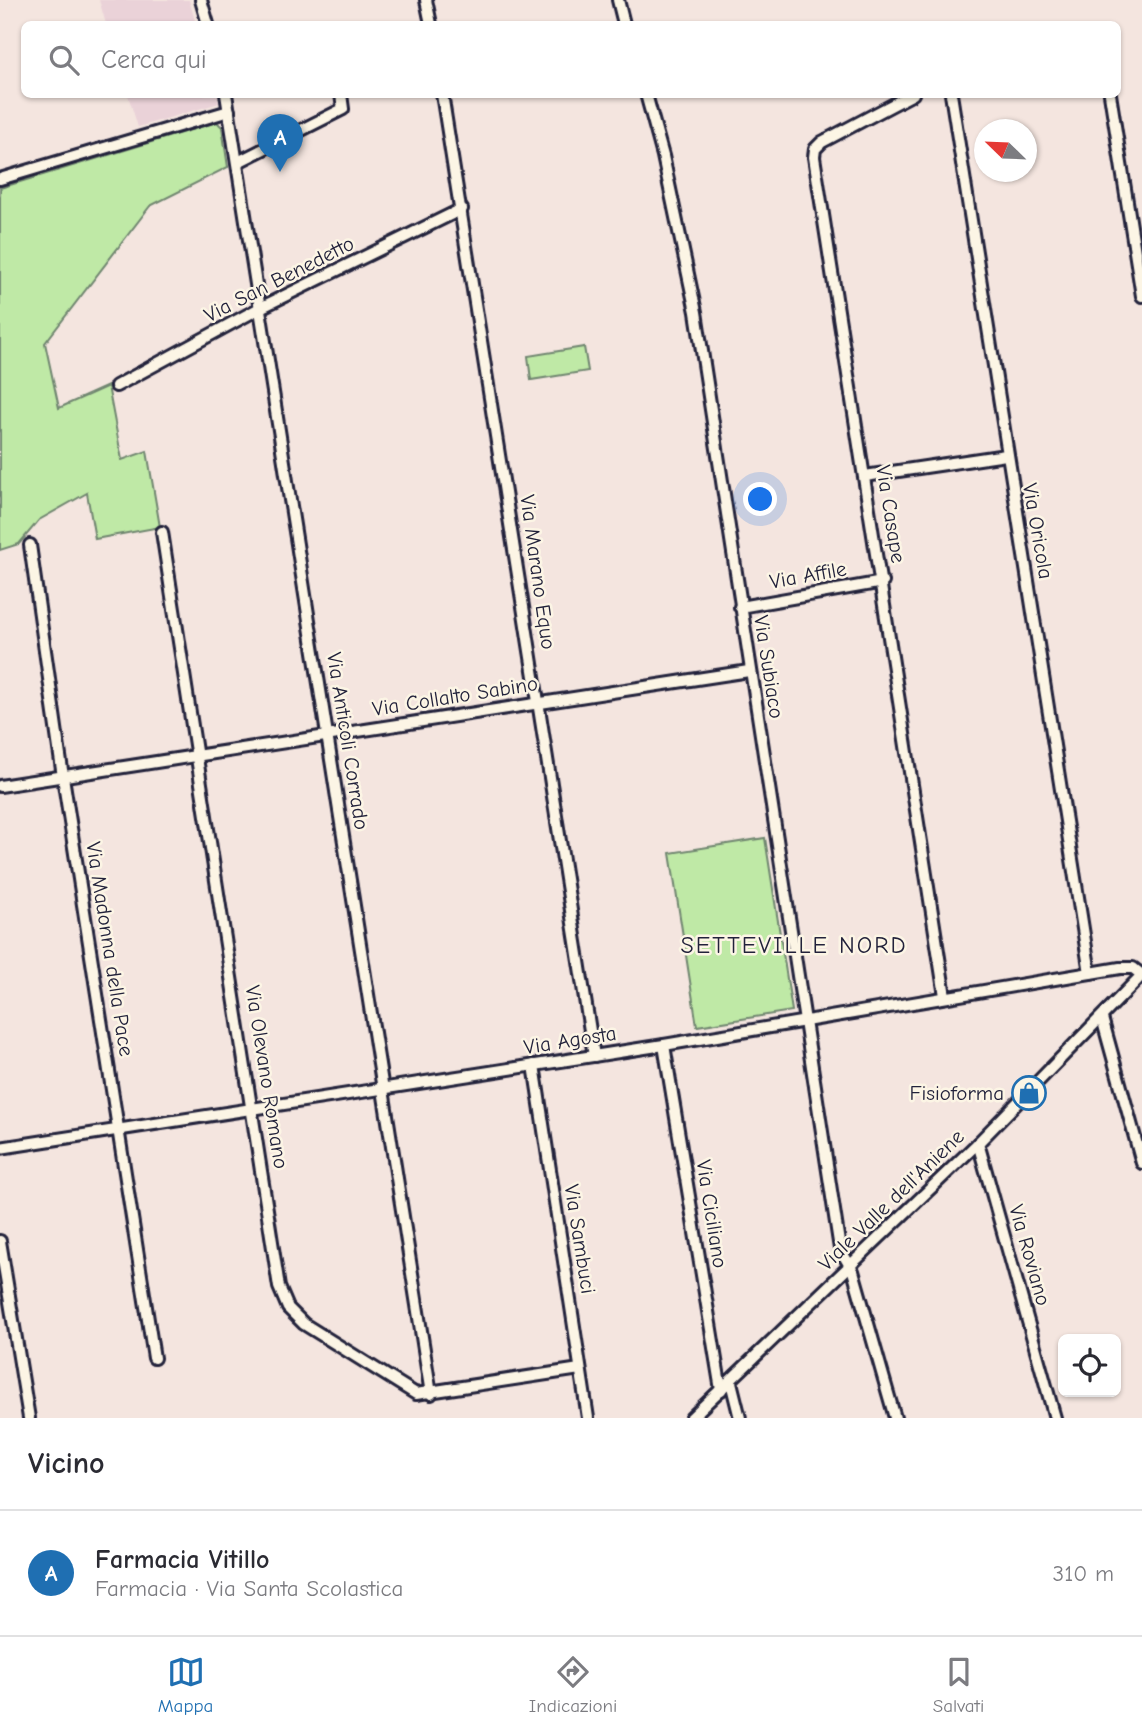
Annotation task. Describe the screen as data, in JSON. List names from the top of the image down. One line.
{"streets":{"street":["Via San Benedetto","Via Casape","Via Oricola","Via Marano Equo","Via Affile","Via Subiaco","Via Collalto Sabino","Via Anticoli Corrado","Via Madonna della Pace","Via Agosta","Via Olevano Romano","Viale Valle dell'Aniene","Via Ciciliano","Via Sambuci","Via Roviano"]},"crossings":[["Via San Benedetto","Via Marano Equo"],["Via San Benedetto","Via Anticoli Corrado"],["Via Casape","Via Affile"],["Via Casape","Via Agosta"],["Via Oricola","Via Agosta"],["Via Marano Equo","Via Collalto Sabino"],["Via Marano Equo","Via Agosta"],["Via Affile","Via Subiaco"],["Via Subiaco","Via Collalto Sabino"],["Via Subiaco","Via Agosta"],["Via Subiaco","Viale Valle dell'Aniene"],["Via Collalto Sabino","Via Anticoli Corrado"],["Via Collalto Sabino","Via Madonna della Pace"],["Via Collalto Sabino","Via Olevano Romano"],["Via Anticoli Corrado","Via Agosta"],["Via Anticoli Corrado","Via Olevano Romano"],["Via Madonna della Pace","Via Agosta"],["Via Agosta","Via Olevano Romano"],["Via Agosta","Viale Valle dell'Aniene"],["Via Agosta","Via Ciciliano"],["Via Agosta","Via Sambuci"],["Via Olevano Romano","Via Sambuci"],["Viale Valle dell'Aniene","Via Ciciliano"],["Viale Valle dell'Aniene","Via Roviano"]],"districts":["SETTEVILLE NORD"],"places":{"shop":["Fisioforma"]},"north":"top left","page":{"search":"Cerca qui","pins":"A","heading":"Vicino","list":[{"mark":"A","name":"Farmacia Vitillo","note":"Farmacia · Via Santa Scolastica","value":"310 m"}],"nav":["Mappa","Indicazioni","Salvati"]}}
